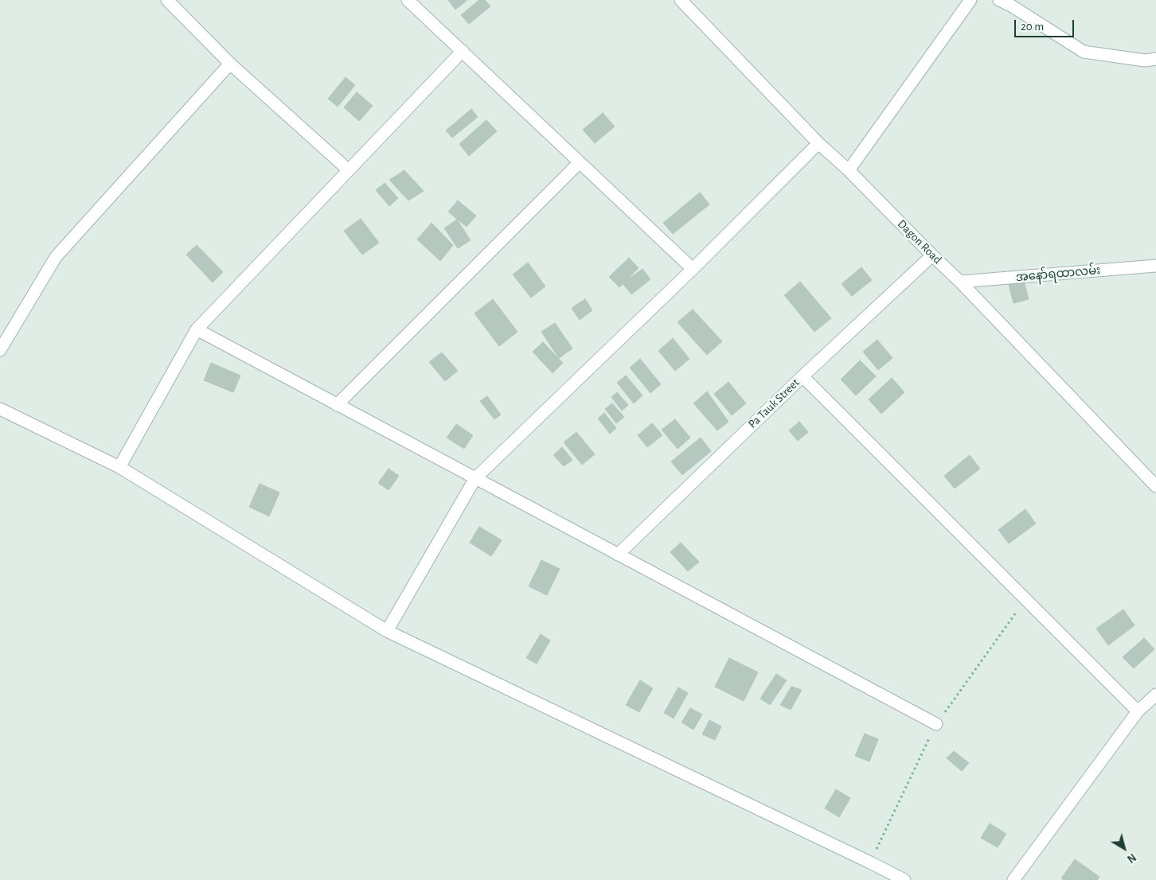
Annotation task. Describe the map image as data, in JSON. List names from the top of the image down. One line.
{"streets":{"street":["Dagon Road","အနော်ရထာလမ်း","Pa Tauk Street"]},"crossings":[["Dagon Road","အနော်ရထာလမ်း"],["Dagon Road","Pa Tauk Street"]],"scale_bar":"20 m","north":"bottom right"}
